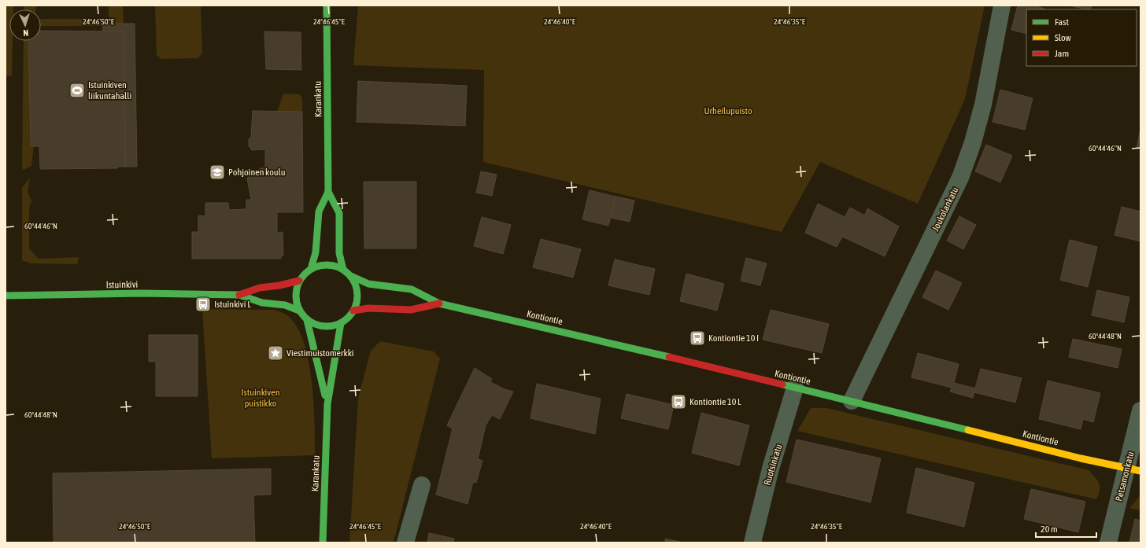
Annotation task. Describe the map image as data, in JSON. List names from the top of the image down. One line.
{"streets":{"street":["Karankatu","Joukolankatu","Istuinkivi","Kontiontie","Ruotsinkatu","Petsamonkatu"]},"crossings":[["Karankatu","Istuinkivi"],["Karankatu","Kontiontie"],["Joukolankatu","Kontiontie"],["Istuinkivi","Kontiontie"],["Kontiontie","Ruotsinkatu"],["Kontiontie","Petsamonkatu"]],"parks":["Urheilupuisto","Istuinkiven puistikko"],"places":{"sports":["Istuinkiven liikuntahalli"],"school or university":["Pohjoinen koulu"],"bus stop":["Istuinkivi L","Kontiontie 10 I","Kontiontie 10 L"],"place":["Viestimuistomerkki"]},"legend":["Fast","Slow","Jam"],"scale_bar":"20 m","north":"bottom","coordinates":["24°46'50\"E","24°46'45\"E","24°46'40\"E","24°46'35\"E","60°44'46\"N","60°44'48\"N"]}
